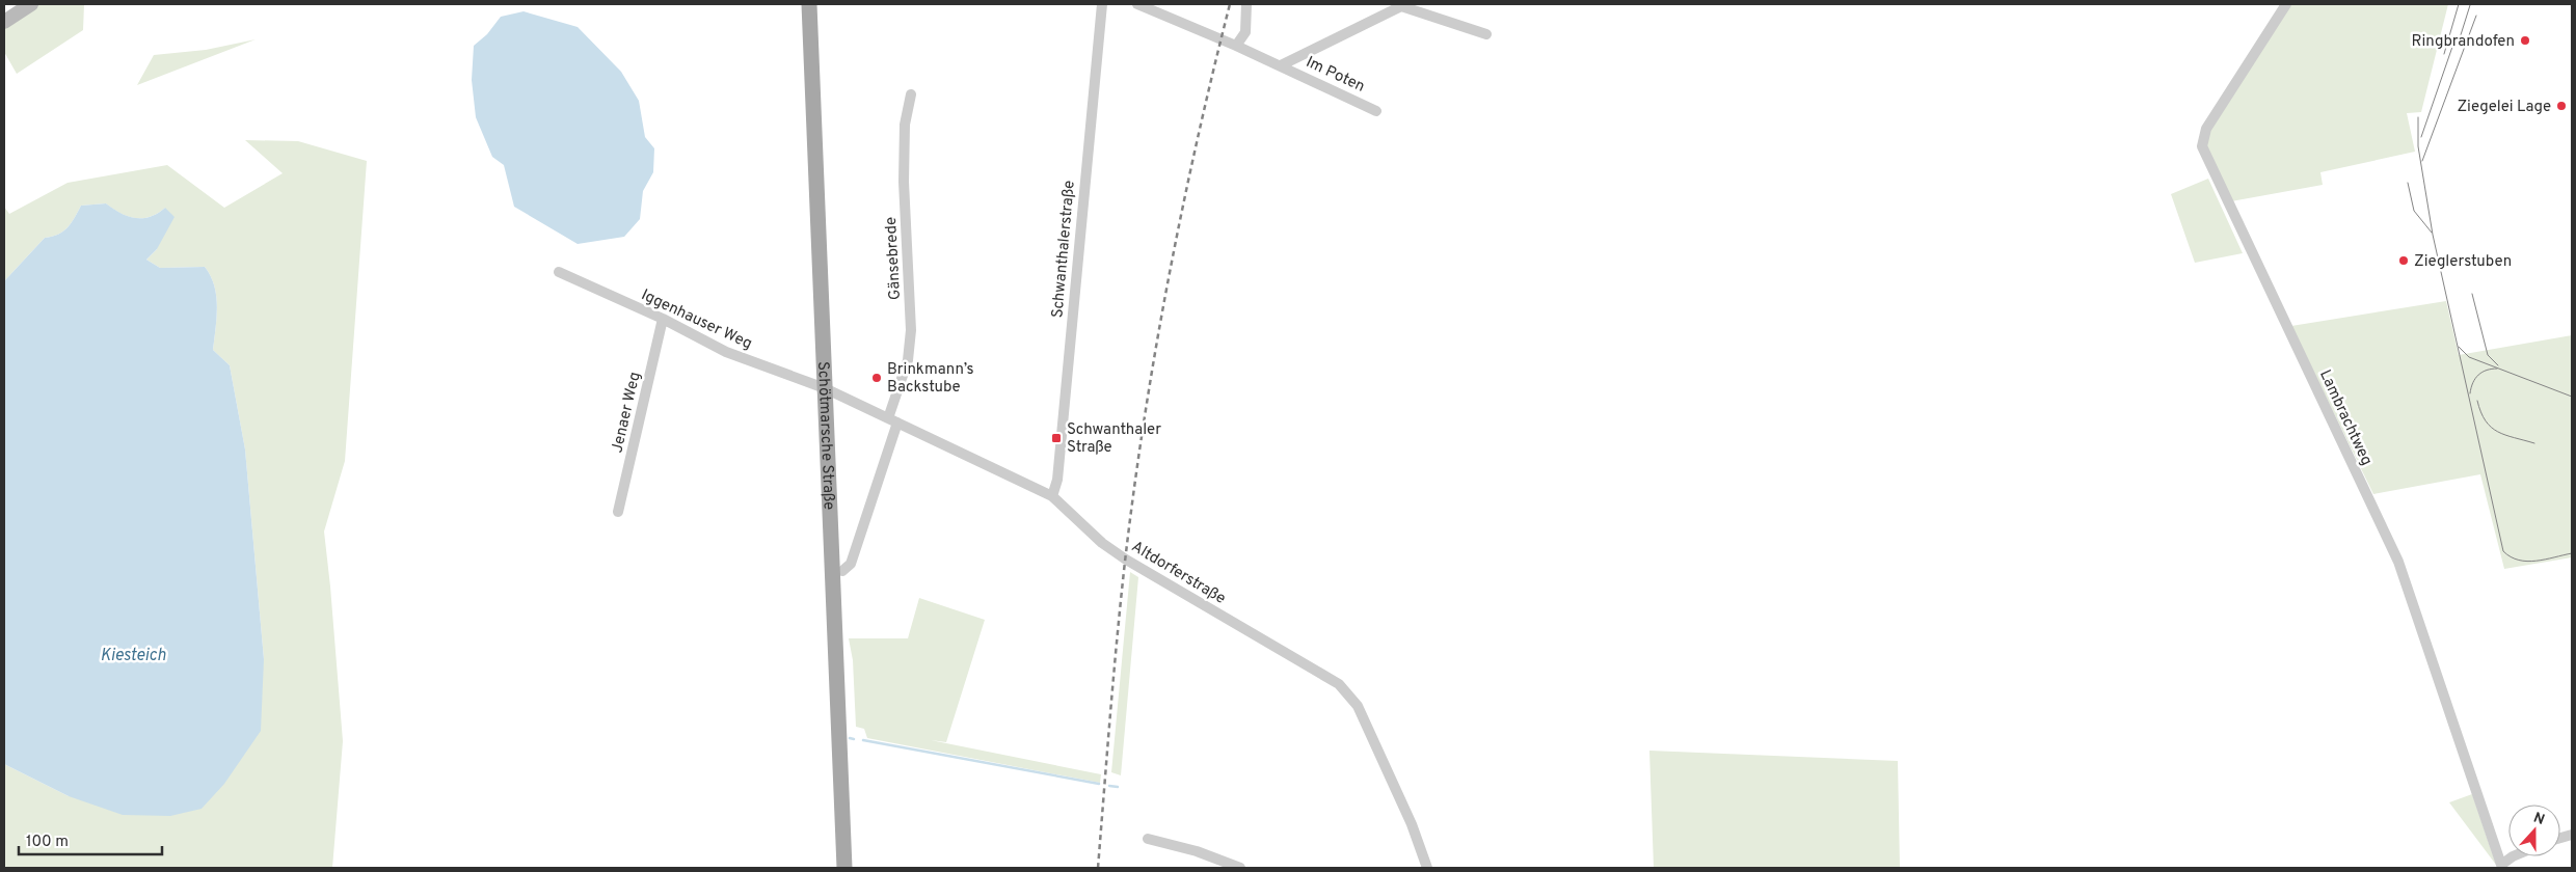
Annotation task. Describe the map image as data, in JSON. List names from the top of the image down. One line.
{"streets":{"main road":["Schötmarsche Straße"],"street":["Im Poten","Schwanthalerstraße","Gänsebrede","Iggenhauser Weg","Jenaer Weg","Lambrachtweg","Altdorferstraße"]},"crossings":[["Schwanthalerstraße","Altdorferstraße"],["Gänsebrede","Altdorferstraße"],["Iggenhauser Weg","Jenaer Weg"],["Iggenhauser Weg","Schötmarsche Straße"],["Iggenhauser Weg","Altdorferstraße"],["Schötmarsche Straße","Altdorferstraße"]],"water":["Kiesteich"],"places":{"other":["Ringbrandofen","Ziegelei Lage","Zieglerstuben","Brinkmann’s Backstube"],"transit":["Schwanthaler Straße"]},"scale_bar":"100 m","north":"top"}
